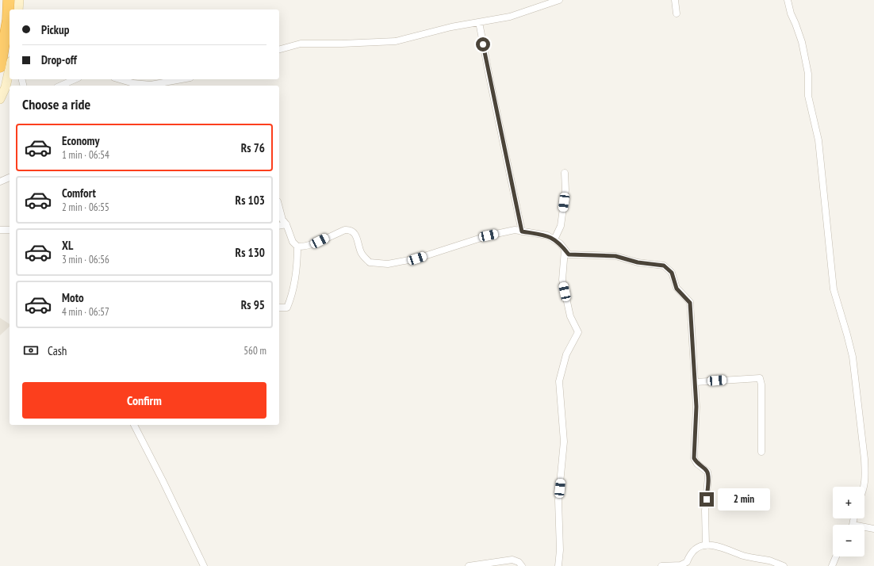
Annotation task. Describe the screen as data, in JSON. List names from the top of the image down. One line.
{"page":{"banner":["Pickup","Drop-off"],"heading":"Choose a ride","list":[{"name":"Economy","note":"1 min · 06:54","value":"Rs 76"},{"name":"Comfort","note":"2 min · 06:55","value":"Rs 103"},{"name":"XL","note":"3 min · 06:56","value":"Rs 130"},{"name":"Moto","note":"4 min · 06:57","value":"Rs 95"}],"pay":["Cash","560 m"],"buttons":"Confirm","map_buttons":["+","−"],"bubble":"2 min"}}
